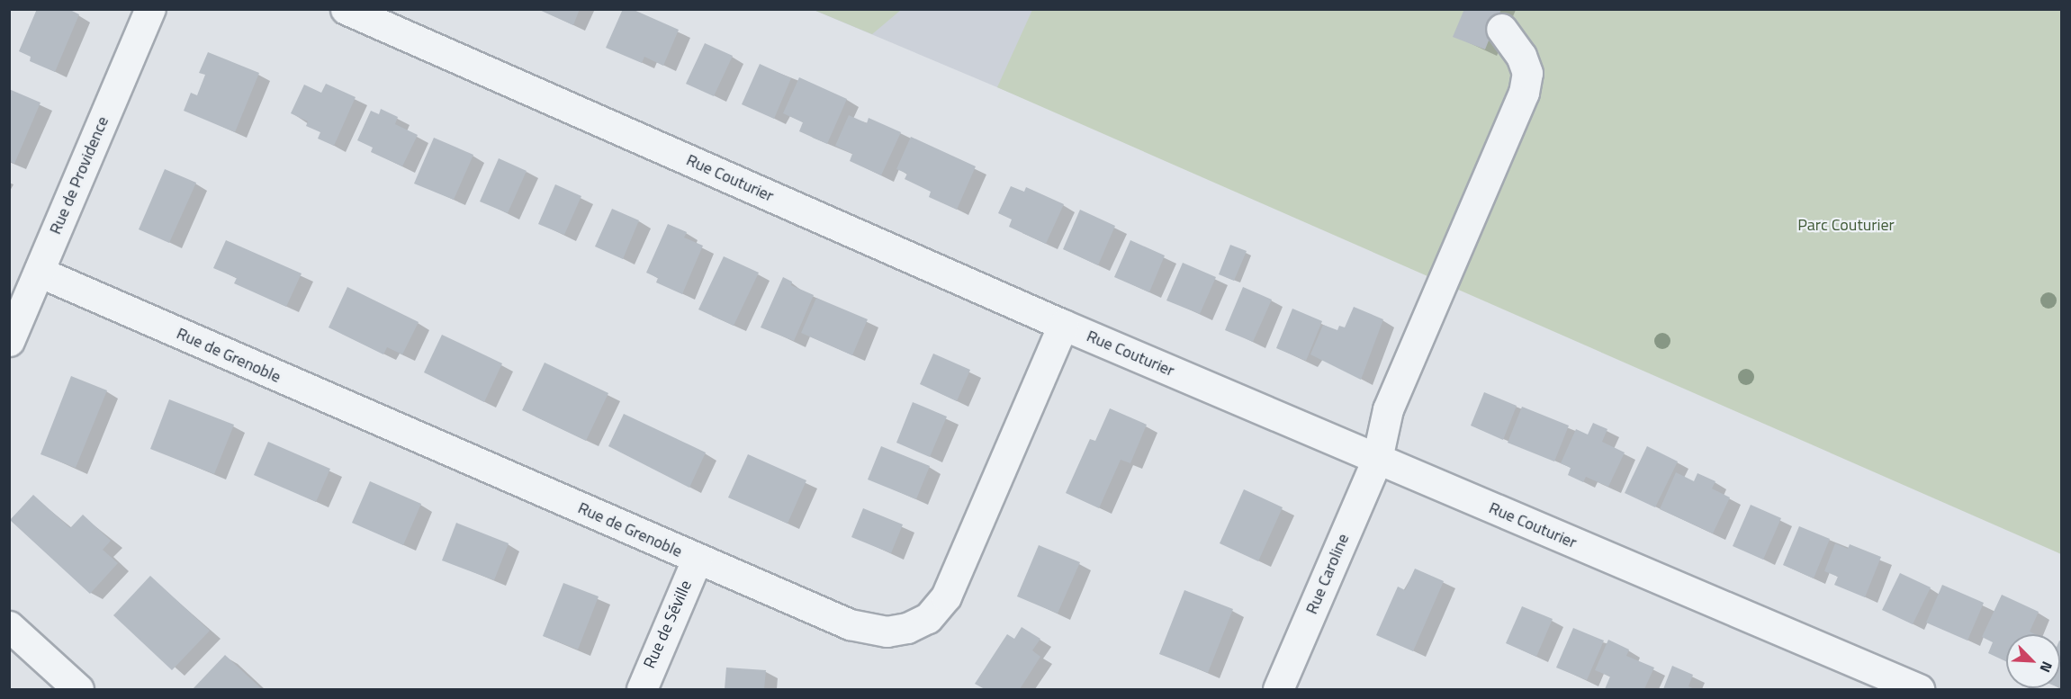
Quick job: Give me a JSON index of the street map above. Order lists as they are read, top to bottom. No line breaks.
{"streets":{"street":["Rue de Providence","Rue Couturier","Rue de Grenoble","Rue Caroline","Rue de Séville"]},"crossings":[["Rue de Providence","Rue de Grenoble"],["Rue Couturier","Rue de Grenoble"],["Rue Couturier","Rue Caroline"],["Rue de Grenoble","Rue de Séville"]],"parks":["Parc Couturier"],"north":"bottom right"}
